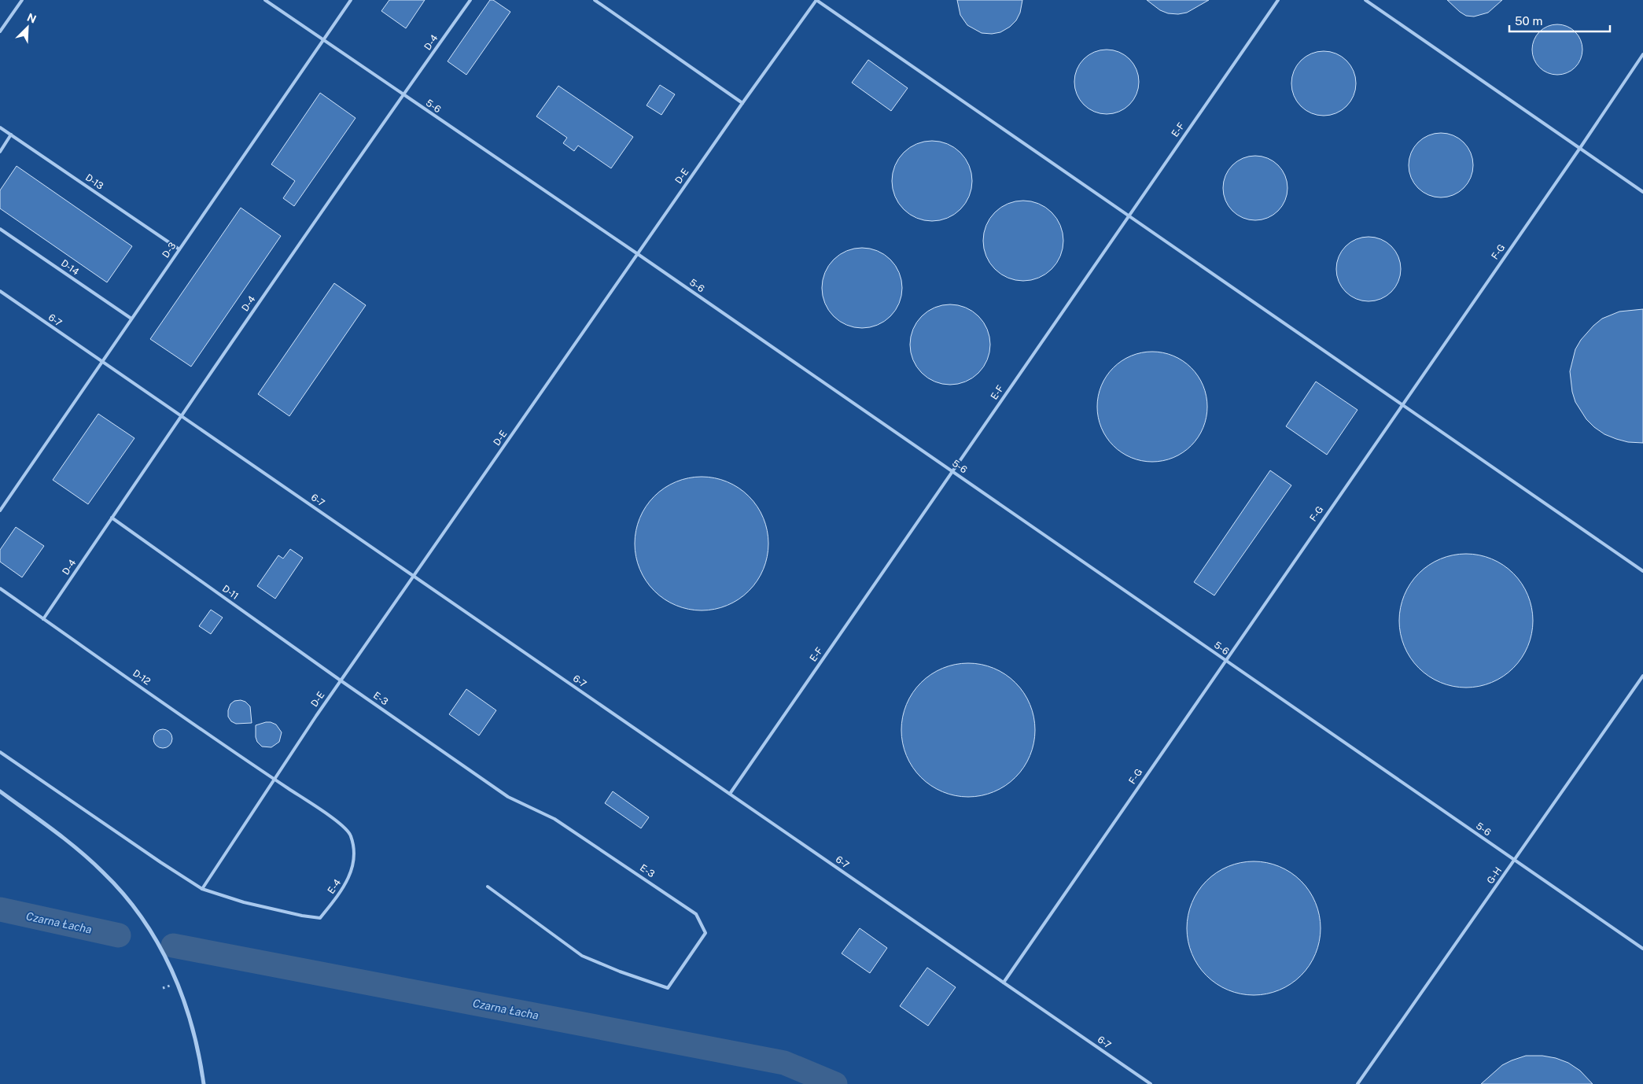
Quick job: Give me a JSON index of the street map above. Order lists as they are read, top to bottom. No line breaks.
{"streets":{"lane":["D-4","5-6","E-F","D-E","D-13","D-3","F-G","D-14","6-7","D-11","D-12","E-3","G-H","E-4"]},"crossings":[["D-4","5-6"],["D-4","6-7"],["D-4","D-11"],["D-4","D-12"],["5-6","E-F"],["5-6","D-E"],["5-6","D-3"],["5-6","F-G"],["5-6","G-H"],["E-F","6-7"],["D-E","6-7"],["D-E","D-11"],["D-E","D-12"],["D-E","E-3"],["D-E","E-4"],["D-13","D-3"],["D-3","D-14"],["D-3","6-7"],["F-G","6-7"],["D-11","E-3"],["D-12","E-4"]],"water":["Czarna Łacha"],"scale_bar":"50 m","north":"top right"}
